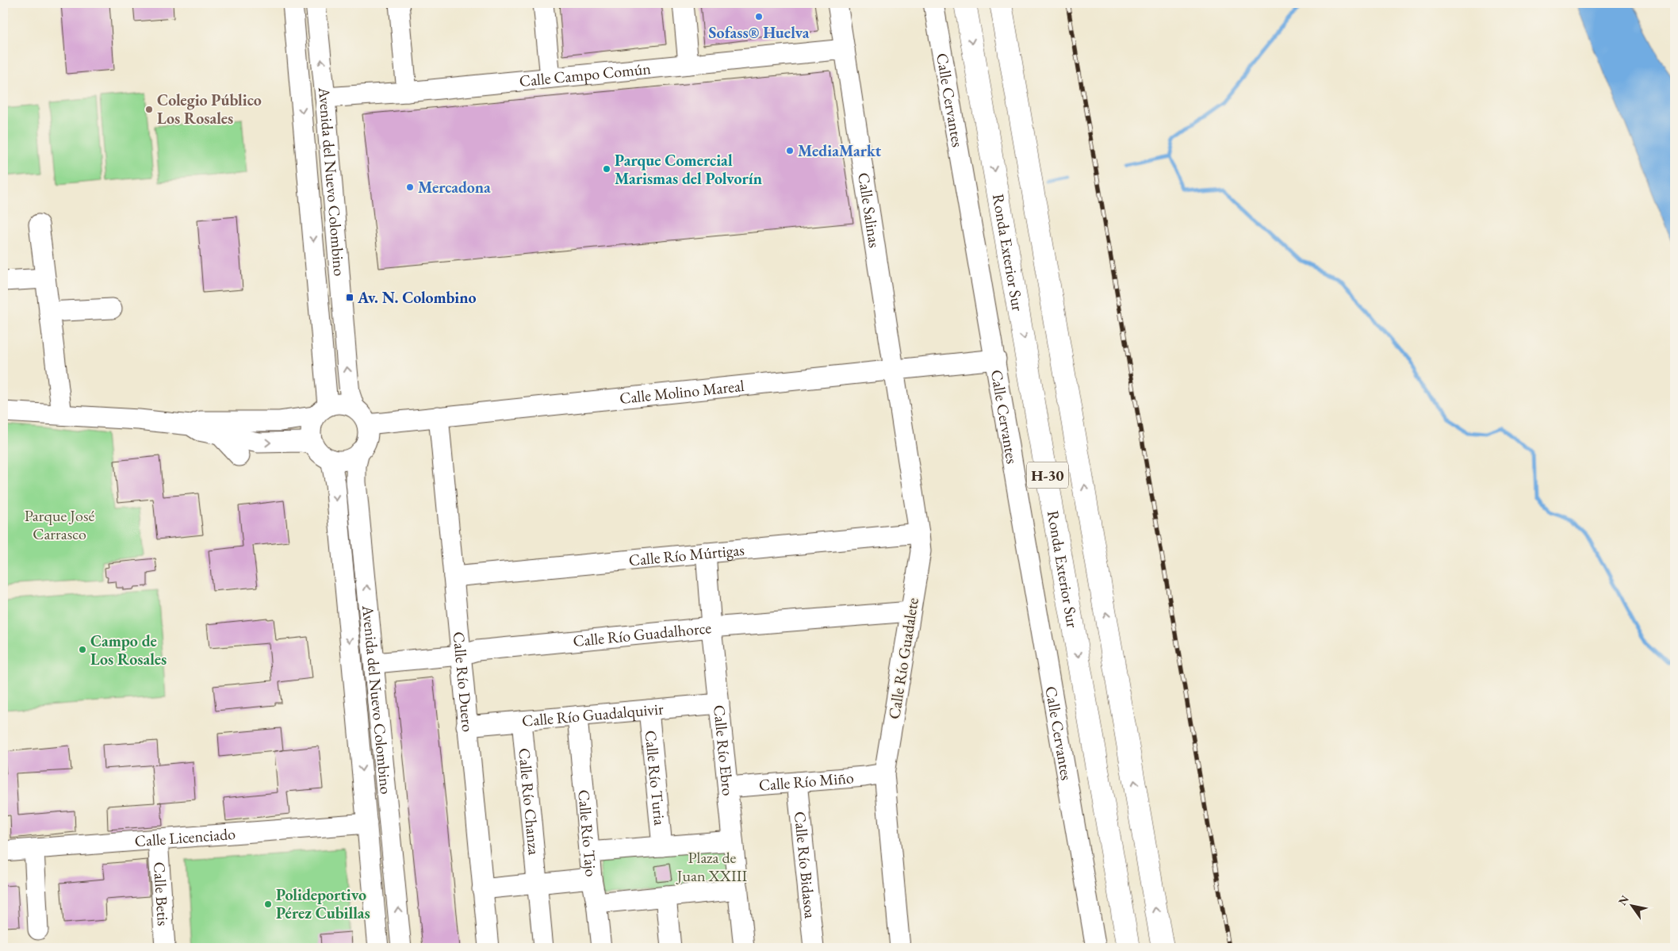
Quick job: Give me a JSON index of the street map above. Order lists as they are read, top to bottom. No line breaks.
{"streets":{"highway":["Ronda Exterior Sur","H-30"],"street":["Calle Campo Común","Calle Cervantes","Avenida del Nuevo Colombino","Calle Salinas","Calle Molino Mareal","Calle Río Múrtigas","Calle Río Guadalhorce","Calle Río Guadalete","Calle Río Duero","Calle Río Guadalquivir","Calle Río Ebro","Calle Río Turia","Calle Río Miño","Calle Río Chanza","Calle Río Tajo","Calle Licenciado","Calle Río Bidasoa","Calle Betis"]},"crossings":[["Calle Campo Común","Avenida del Nuevo Colombino"],["Calle Campo Común","Calle Salinas"],["Calle Cervantes","Calle Molino Mareal"],["Avenida del Nuevo Colombino","Calle Molino Mareal"],["Avenida del Nuevo Colombino","Calle Río Guadalhorce"],["Avenida del Nuevo Colombino","Calle Licenciado"],["Calle Salinas","Calle Molino Mareal"],["Calle Salinas","Calle Río Guadalete"],["Calle Molino Mareal","Calle Río Guadalete"],["Calle Molino Mareal","Calle Río Duero"],["Calle Río Múrtigas","Calle Río Guadalete"],["Calle Río Múrtigas","Calle Río Duero"],["Calle Río Múrtigas","Calle Río Ebro"],["Calle Río Guadalhorce","Calle Río Guadalete"],["Calle Río Guadalhorce","Calle Río Duero"],["Calle Río Guadalhorce","Calle Río Ebro"],["Calle Río Guadalete","Calle Río Miño"],["Calle Río Duero","Calle Río Guadalquivir"],["Calle Río Guadalquivir","Calle Río Ebro"],["Calle Río Guadalquivir","Calle Río Turia"],["Calle Río Guadalquivir","Calle Río Chanza"],["Calle Río Guadalquivir","Calle Río Tajo"],["Calle Río Ebro","Calle Río Miño"],["Calle Río Miño","Calle Río Bidasoa"],["Calle Licenciado","Calle Betis"]],"parks":["Parque José Carrasco","Plaza de Juan XXIII"],"places":{"other":["Sofass® Huelva","Colegio Público Los Rosales","MediaMarkt","Parque Comercial Marismas del Polvorín","Mercadona","Campo de Los Rosales","Polideportivo Pérez Cubillas"],"transit":["Av. N. Colombino"]},"north":"top left"}
